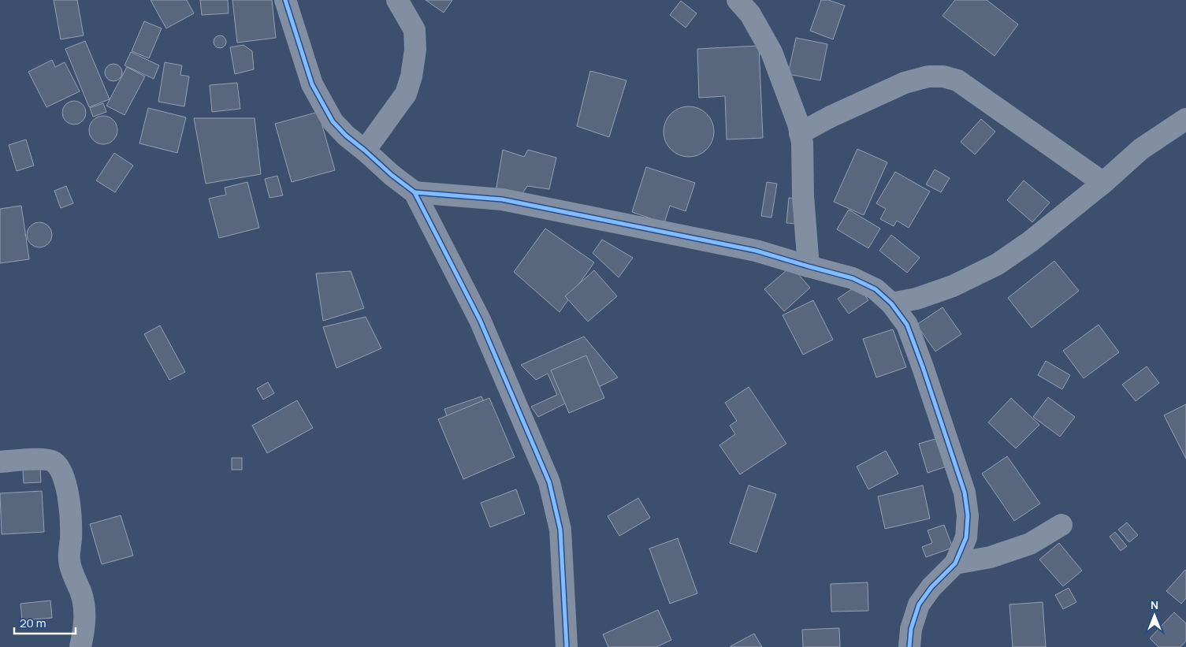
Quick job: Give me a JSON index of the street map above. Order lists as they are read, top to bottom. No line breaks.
{"scale_bar":"20 m","north":"top"}
